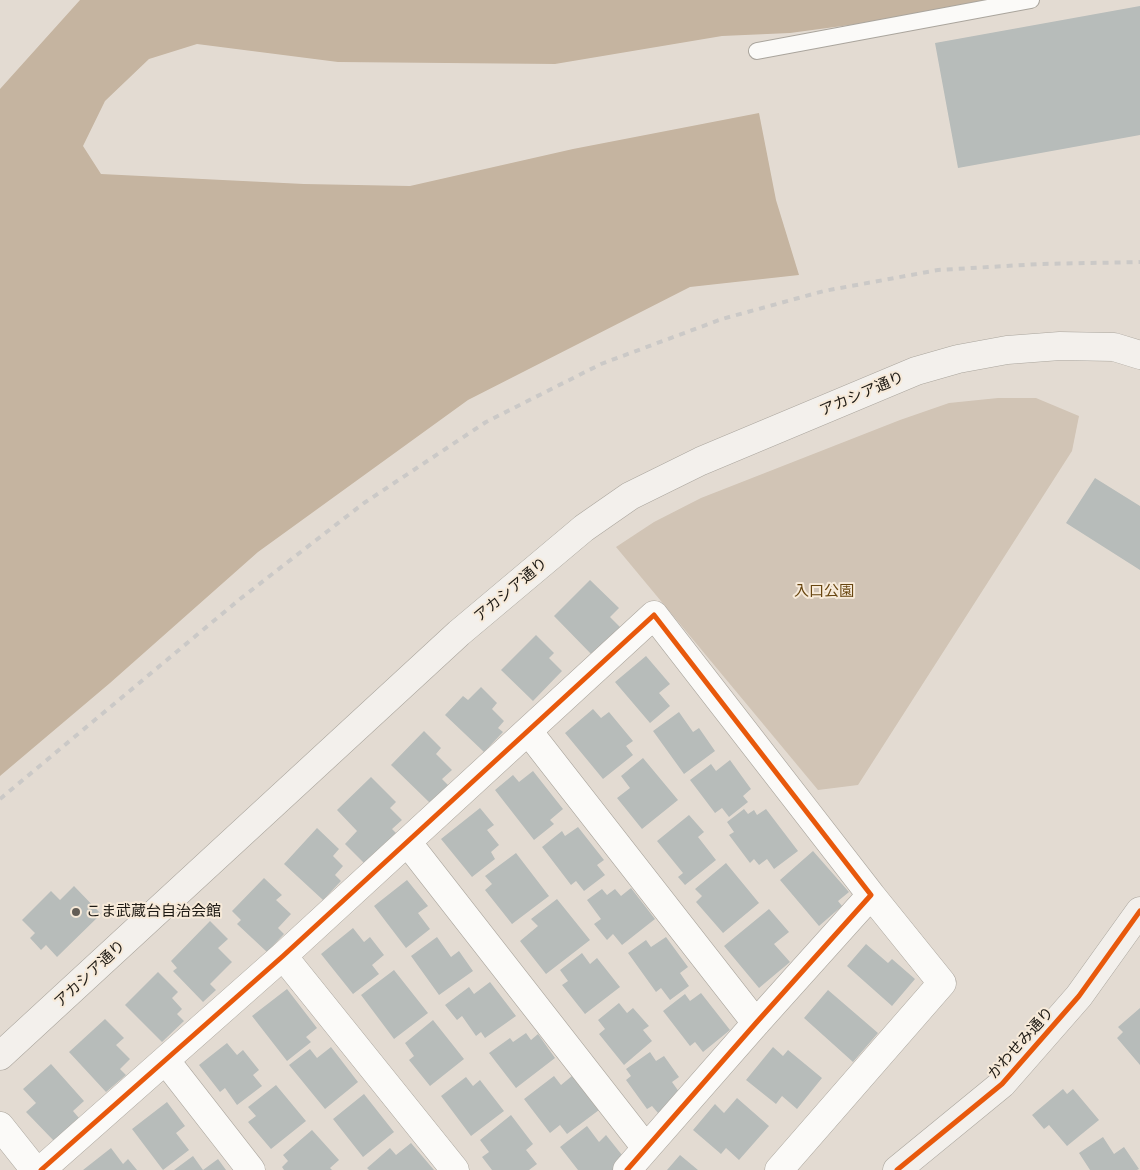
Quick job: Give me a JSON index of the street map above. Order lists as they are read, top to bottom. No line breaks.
{"streets":{"street":["アカシア通り","かわせみ通り"]},"parks":["入口公園"],"places":["こま武蔵台自治会館"]}
